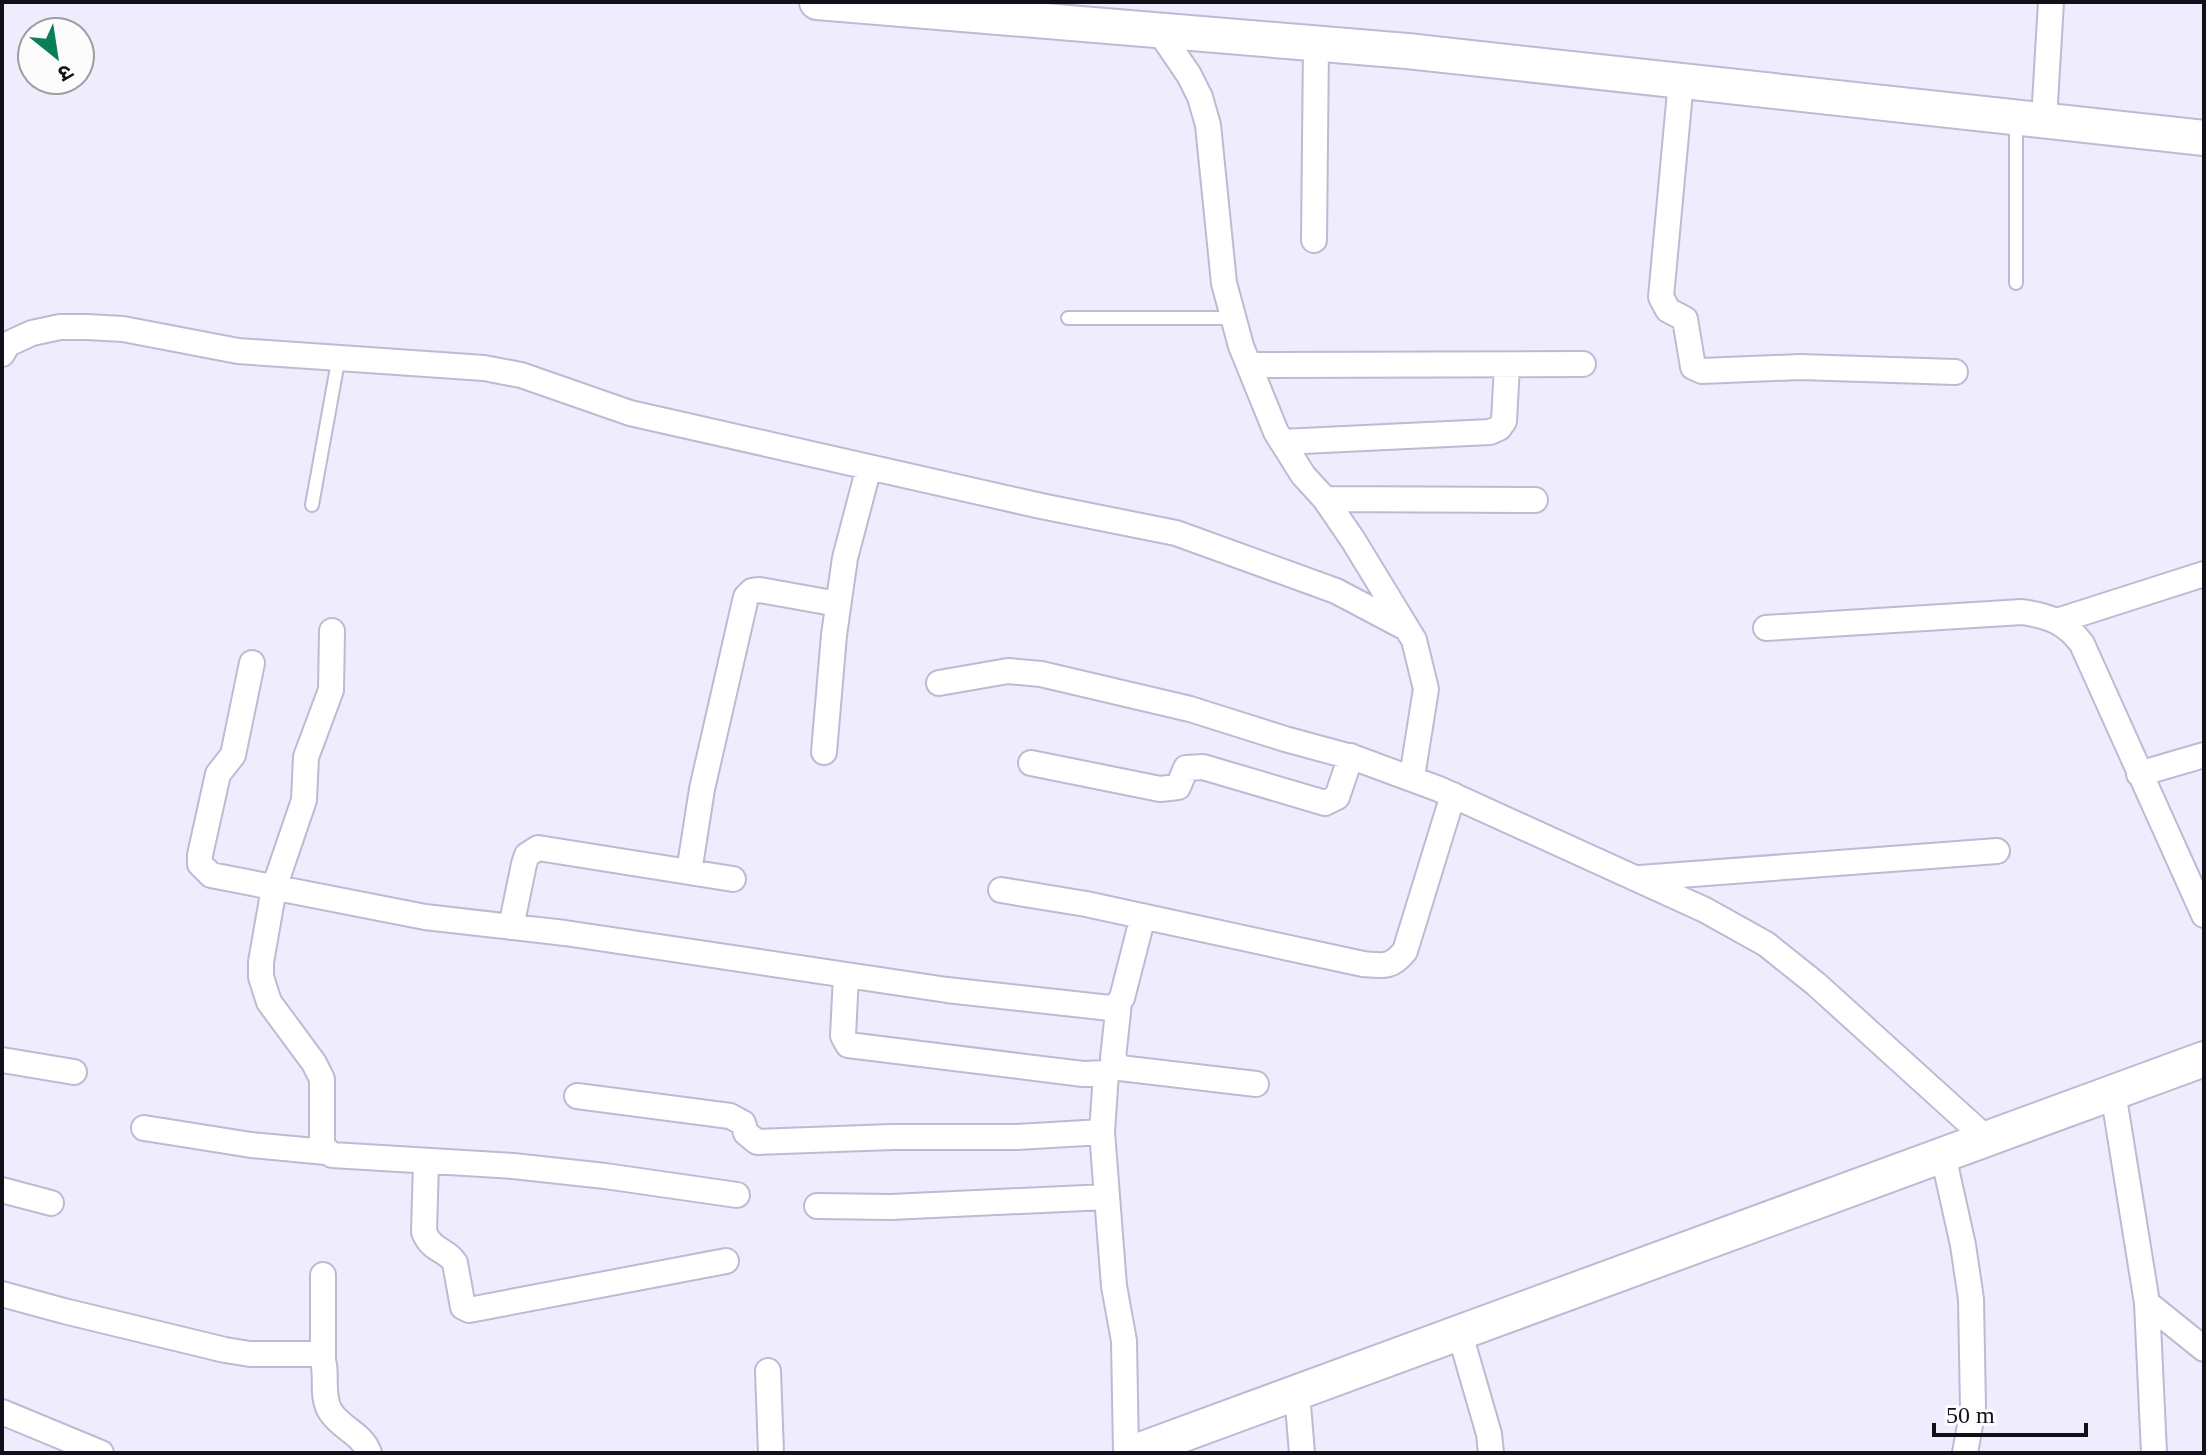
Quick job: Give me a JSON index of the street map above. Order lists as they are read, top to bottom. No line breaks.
{"scale_bar":"50 m","north":"bottom right"}
